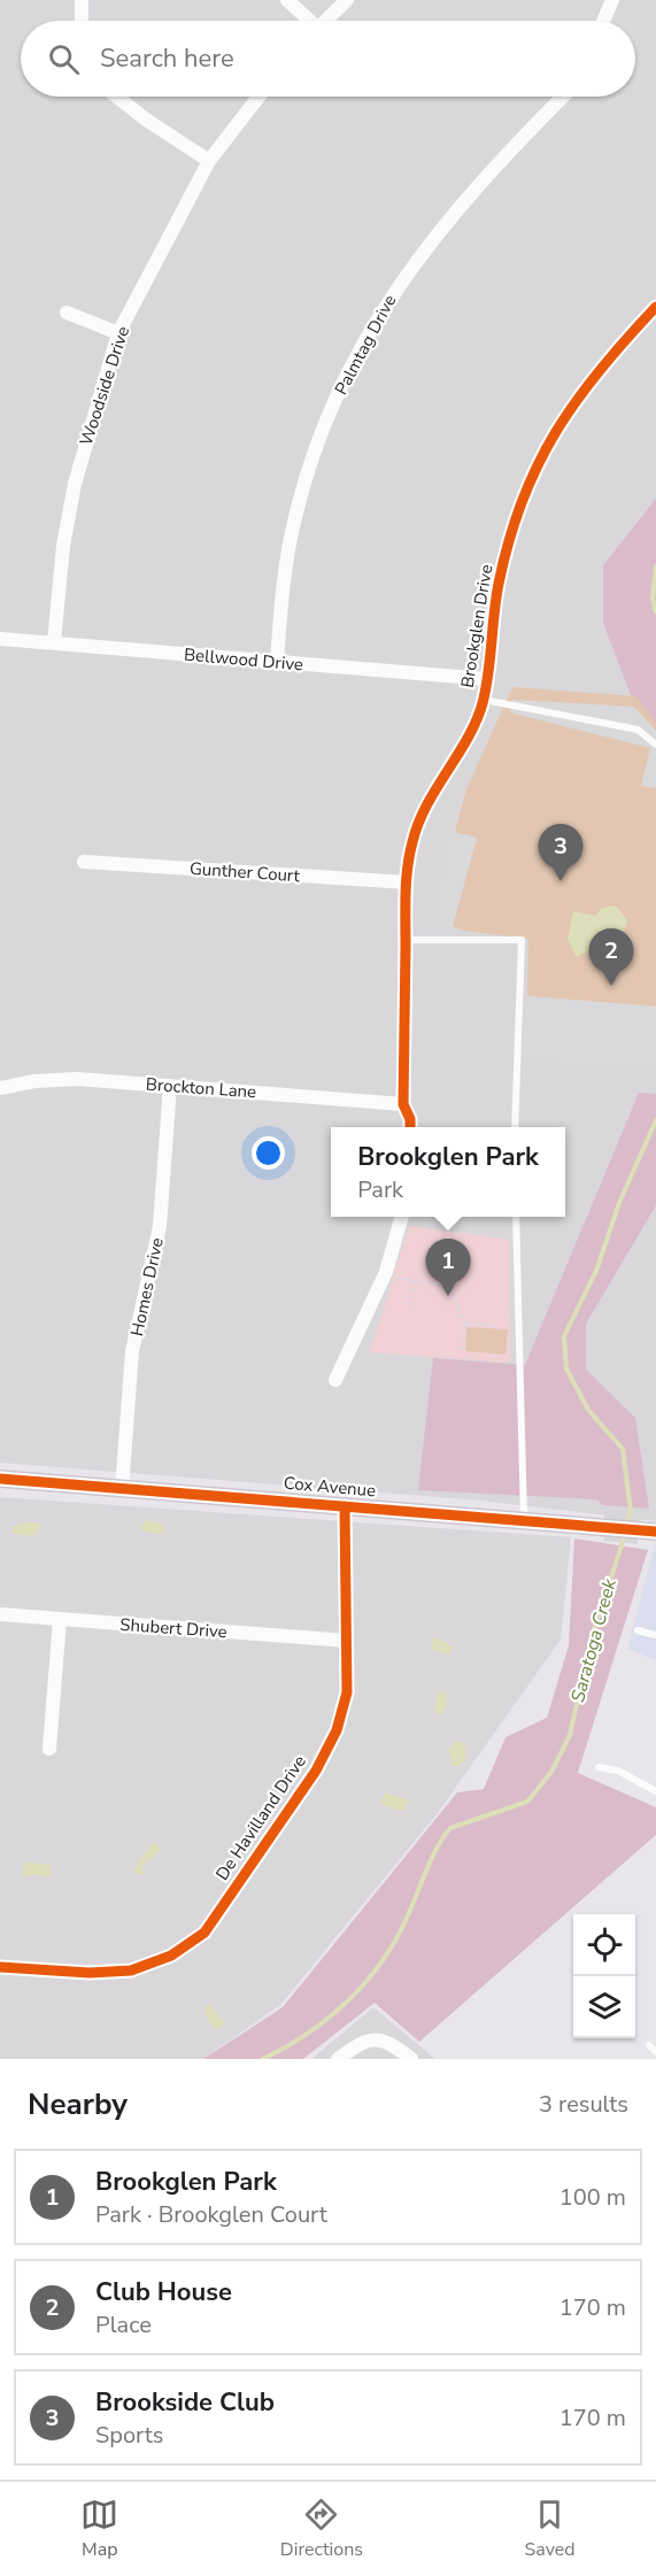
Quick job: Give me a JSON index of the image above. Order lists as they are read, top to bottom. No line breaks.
{"streets":{"main road":["Cox Avenue"],"street":["Palmtag Drive","Woodside Drive","Brookglen Drive","Bellwood Drive","Gunther Court","Brockton Lane","Homes Drive","Shubert Drive","De Havilland Drive"]},"crossings":[["Palmtag Drive","Bellwood Drive"],["Woodside Drive","Bellwood Drive"],["Brookglen Drive","Bellwood Drive"],["Brookglen Drive","Gunther Court"],["Brookglen Drive","Brockton Lane"],["Brockton Lane","Homes Drive"],["Homes Drive","Cox Avenue"],["Cox Avenue","De Havilland Drive"],["Shubert Drive","De Havilland Drive"]],"water":["Saratoga Creek"],"page":{"search":"Search here","pins":["3","2","1"],"popup":["Brookglen Park","Park"],"heading":["Nearby","3 results"],"list":[{"mark":"1","name":"Brookglen Park","note":"Park · Brookglen Court","value":"100 m"},{"mark":"2","name":"Club House","note":"Place","value":"170 m"},{"mark":"3","name":"Brookside Club","note":"Sports","value":"170 m"}],"nav":["Map","Directions","Saved"]}}
